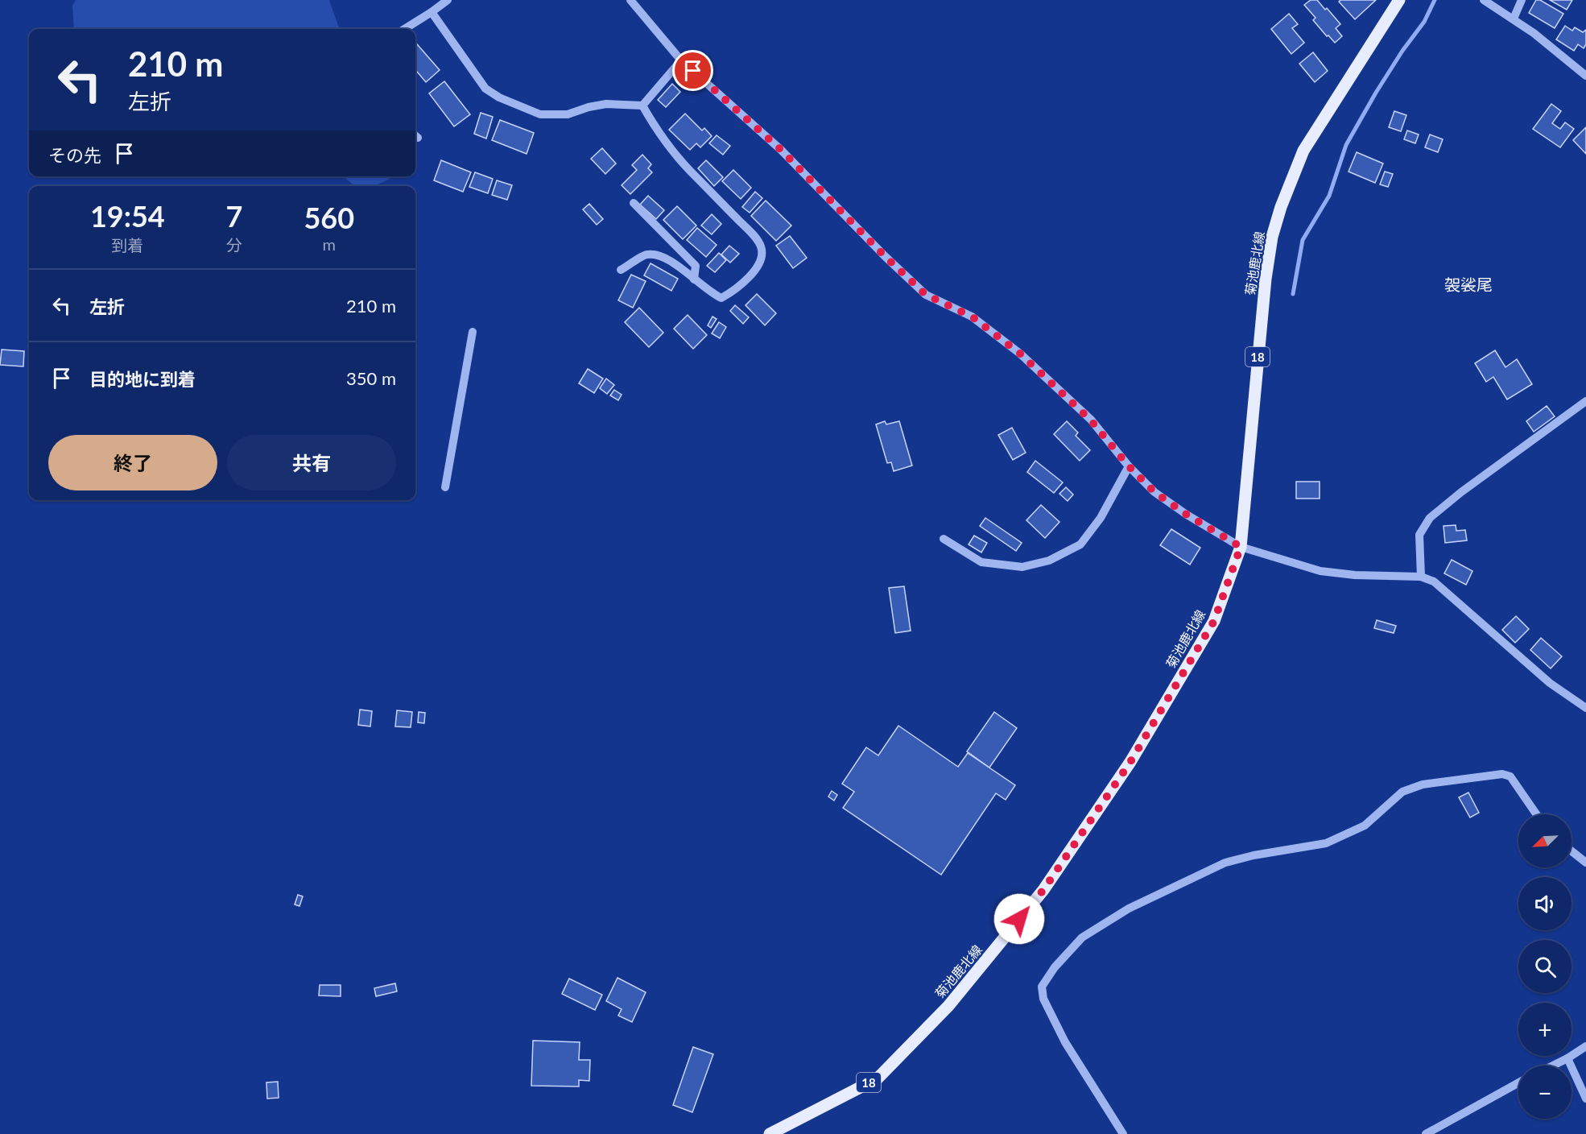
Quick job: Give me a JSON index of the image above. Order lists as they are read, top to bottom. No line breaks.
{"streets":{"main road":["菊池鹿北線","18"]},"districts":["袈裟尾"],"north":"bottom left","page":{"turn":["210 m","左折"],"then":"その先","eta":["19:54","到着","7","分","560","m"],"list":[{"name":"左折","value":"210 m"},{"name":"目的地に到着","value":"350 m"}],"buttons":["終了","共有"],"map_buttons":["+","−"]}}
